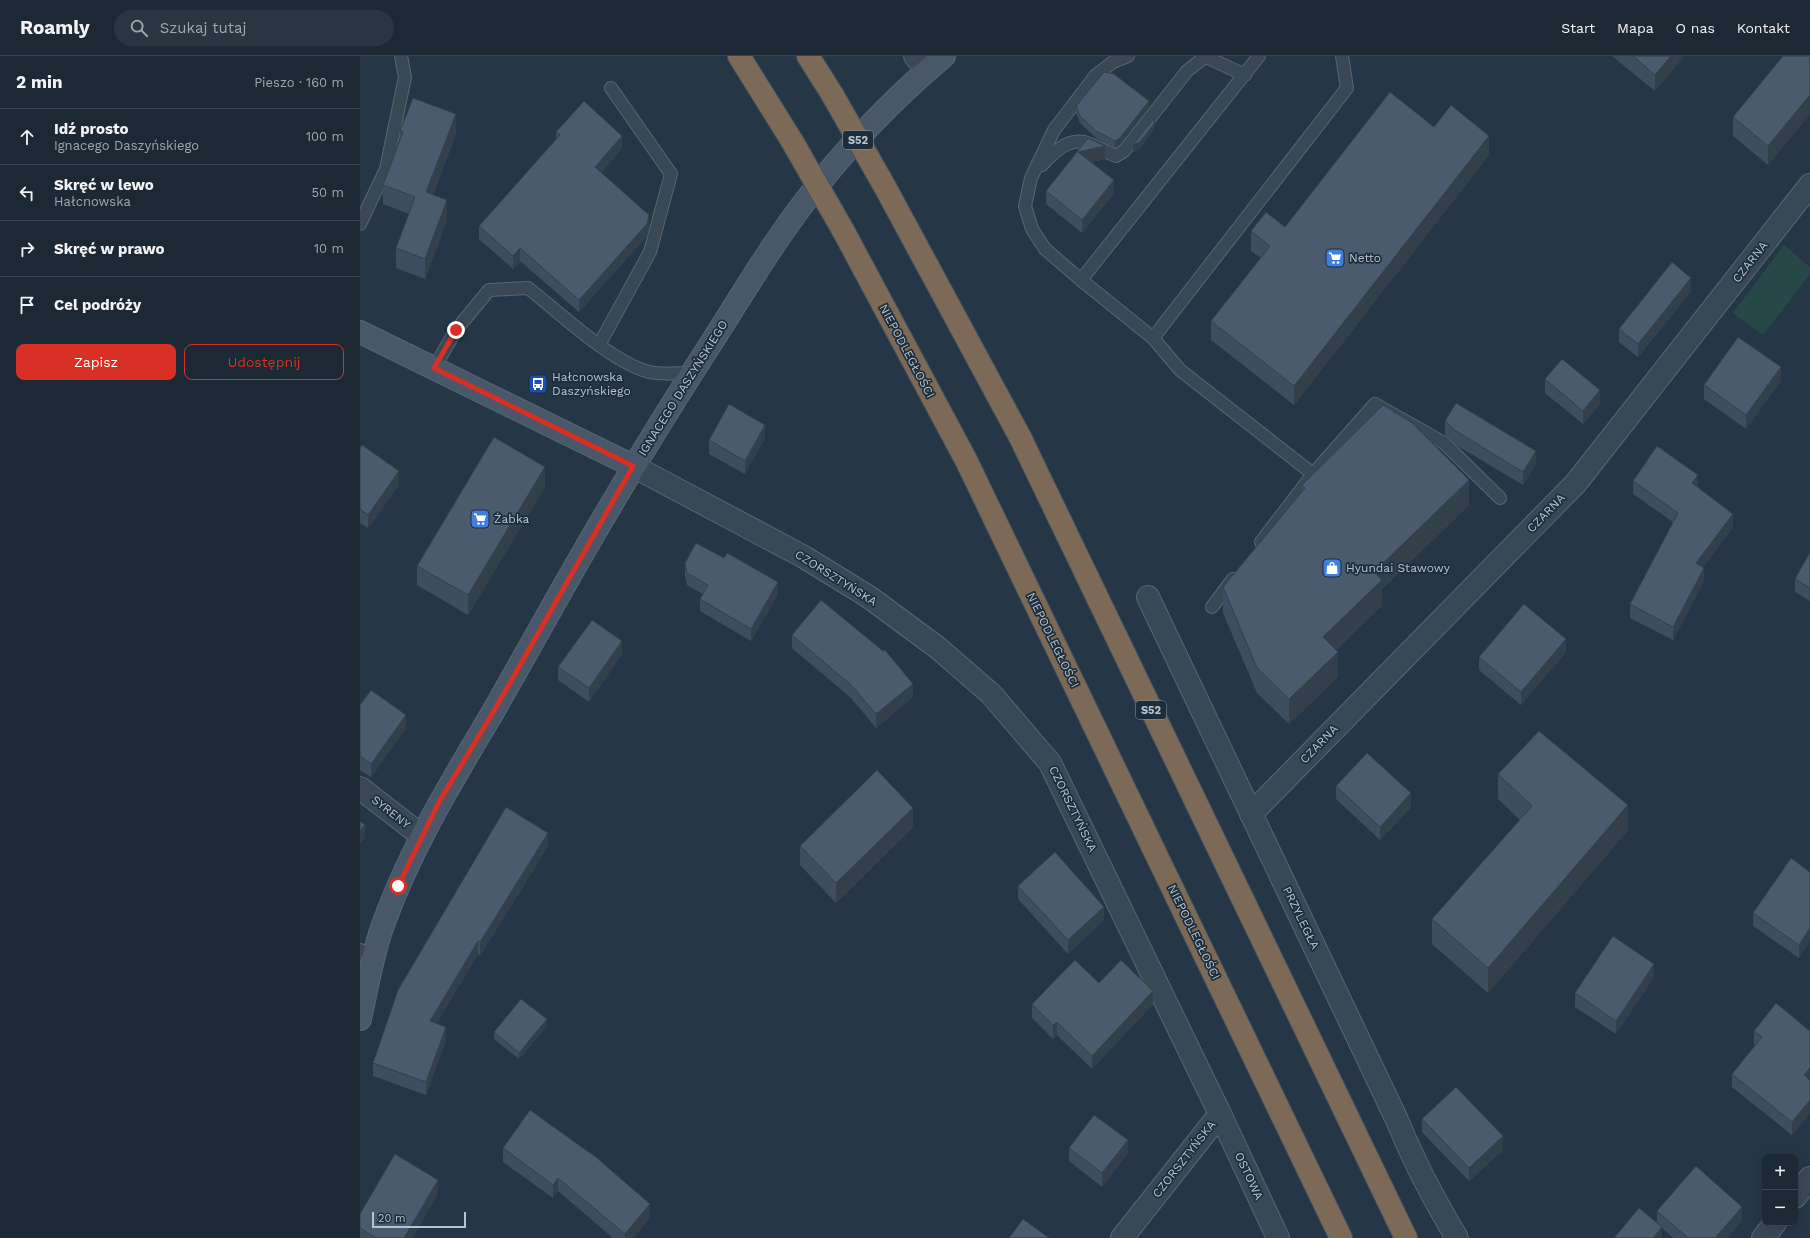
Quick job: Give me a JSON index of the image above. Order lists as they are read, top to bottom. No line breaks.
{"streets":{"highway":["S52","NIEPODLEGŁOŚCI"],"street":["CZARNA","IGNACEGO DASZYŃSKIEGO","CZORSZTYŃSKA","SYRENY","PRZYLEGŁA","OSTOWA"]},"crossings":[["CZARNA","PRZYLEGŁA"],["IGNACEGO DASZYŃSKIEGO","CZORSZTYŃSKA"],["IGNACEGO DASZYŃSKIEGO","SYRENY"],["CZORSZTYŃSKA","OSTOWA"]],"places":{"supermarket":["Netto","Żabka"],"bus stop":["Hałcnowska Daszyńskiego"],"shop":["Hyundai Stawowy"]},"scale_bar":"20 m","page":{"header":"Roamly","search":"Szukaj tutaj","nav":["Start","Mapa","O nas","Kontakt"],"heading":["2 min","Pieszo · 160 m"],"list":[["Idź prosto","Ignacego Daszyńskiego","100 m"],["Skręć w lewo","Hałcnowska","50 m"],["Skręć w prawo","10 m"],"Cel podróży"],"buttons":["Zapisz","Udostępnij"],"map_buttons":["+","−"],"scale":"20 m"}}
